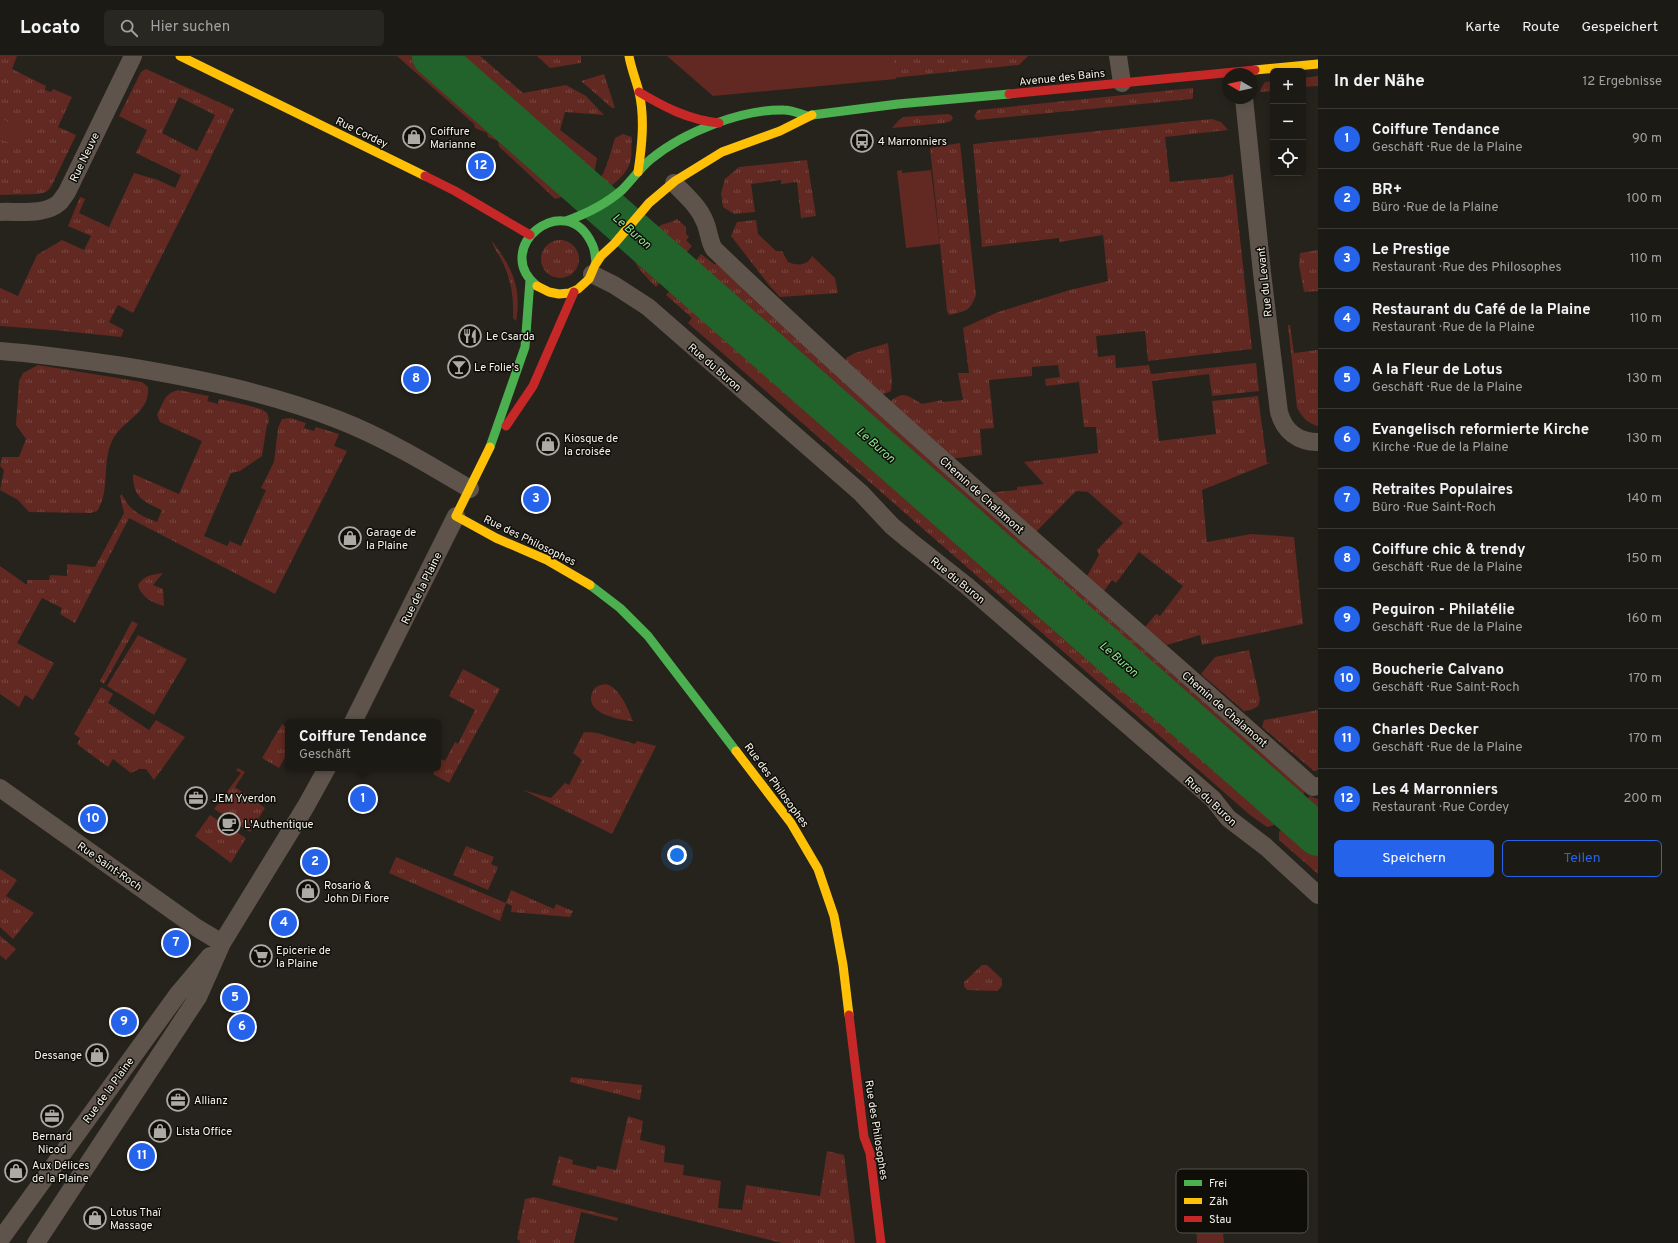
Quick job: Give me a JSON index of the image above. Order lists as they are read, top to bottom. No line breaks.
{"streets":{"main road":["Avenue des Bains","Rue Cordey","Rue des Philosophes","Rue de la Plaine"],"street":["Rue Neuve","Rue du Levant","Rue du Buron","Chemin de Chalamont","Rue Saint-Roch"]},"crossings":[["Avenue des Bains","Rue Cordey"],["Avenue des Bains","Rue du Buron"],["Avenue des Bains","Chemin de Chalamont"],["Avenue des Bains","Rue de la Plaine"],["Rue Cordey","Rue du Buron"],["Rue Cordey","Rue de la Plaine"],["Rue du Buron","Rue de la Plaine"],["Rue des Philosophes","Rue de la Plaine"],["Rue de la Plaine","Rue Saint-Roch"]],"water":["Le Buron"],"places":{"shop":["Coiffure Marianne","Kiosque de la croisée","Garage de la Plaine","Rosario & John Di Fiore","Dessange","Lista Office","Aux Délices de la Plaine","Lotus Thaï Massage"],"bus stop":["4 Marronniers"],"restaurant":["Le Csarda"],"bar":["Le Folie's"],"office":["JEM Yverdon","Allianz","Bernard Nicod"],"cafe":["L'Authentique"],"supermarket":["Epicerie de la Plaine"]},"legend":["Frei","Zäh","Stau"],"north":"left","page":{"header":"Locato","search":"Hier suchen","nav":["Karte","Route","Gespeichert"],"heading":["In der Nähe","12 Ergebnisse"],"map_buttons":["+","−"],"list":[{"mark":"1","name":"Coiffure Tendance","note":"Geschäft · Rue de la Plaine","value":"90 m"},{"mark":"2","name":"BR+","note":"Büro · Rue de la Plaine","value":"100 m"},{"mark":"3","name":"Le Prestige","note":"Restaurant · Rue des Philosophes","value":"110 m"},{"mark":"4","name":"Restaurant du Café de la Plaine","note":"Restaurant · Rue de la Plaine","value":"110 m"},{"mark":"5","name":"A la Fleur de Lotus","note":"Geschäft · Rue de la Plaine","value":"130 m"},{"mark":"6","name":"Evangelisch reformierte Kirche","note":"Kirche · Rue de la Plaine","value":"130 m"},{"mark":"7","name":"Retraites Populaires","note":"Büro · Rue Saint-Roch","value":"140 m"},{"mark":"8","name":"Coiffure chic & trendy","note":"Geschäft · Rue de la Plaine","value":"150 m"},{"mark":"9","name":"Peguiron - Philatélie","note":"Geschäft · Rue de la Plaine","value":"160 m"},{"mark":"10","name":"Boucherie Calvano","note":"Geschäft · Rue Saint-Roch","value":"170 m"},{"mark":"11","name":"Charles Decker","note":"Geschäft · Rue de la Plaine","value":"170 m"},{"mark":"12","name":"Les 4 Marronniers","note":"Restaurant · Rue Cordey","value":"200 m"}],"pins":["12","8","3","1","10","2","4","7","5","9","6","11"],"popup":["Coiffure Tendance","Geschäft"],"buttons":["Speichern","Teilen"]}}
